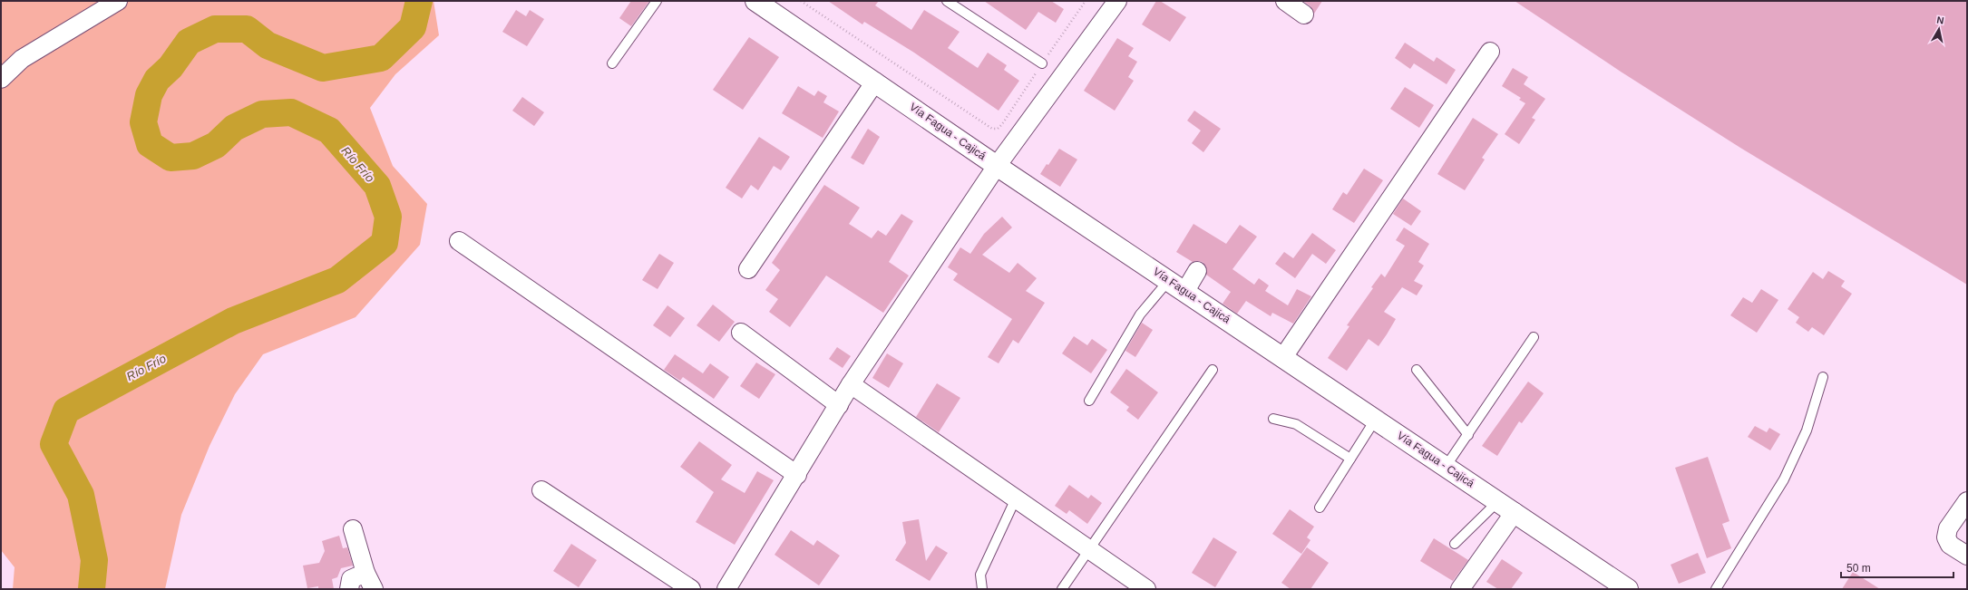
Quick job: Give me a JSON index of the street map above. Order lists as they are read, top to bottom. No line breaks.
{"streets":{"street":["Vía Fagua - Cajicá"]},"water":["Río Frío"],"scale_bar":"50 m","north":"top"}
